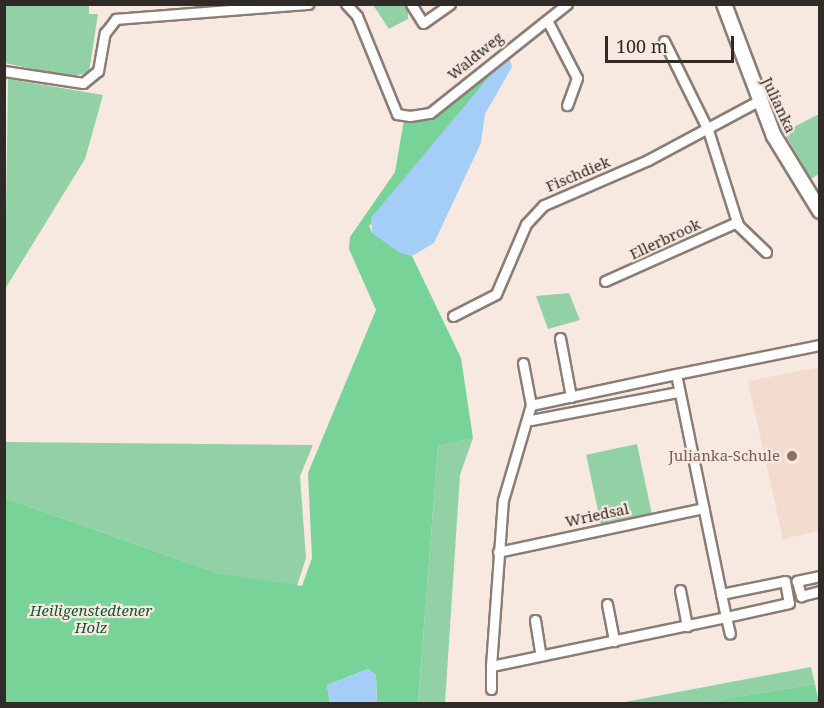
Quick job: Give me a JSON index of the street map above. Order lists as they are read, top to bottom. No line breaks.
{"streets":{"street":["Waldweg","Julianka","Fischdiek","Ellerbrook","Wriedsal"]},"crossings":[["Julianka","Fischdiek"]],"parks":["Heiligenstedtener Holz"],"places":["Julianka-Schule"],"scale_bar":"100 m"}
